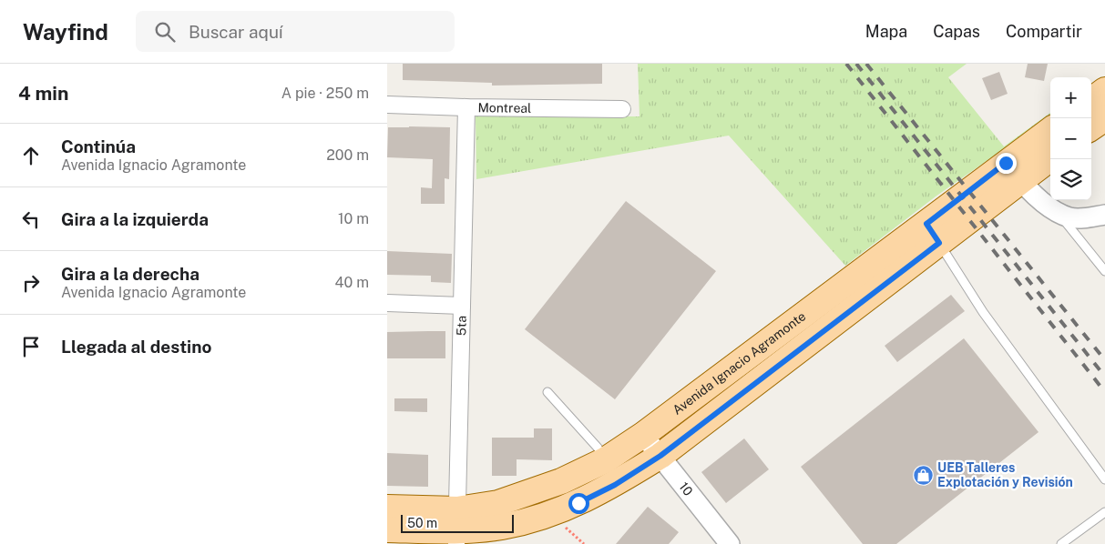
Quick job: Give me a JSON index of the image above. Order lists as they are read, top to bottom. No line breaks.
{"streets":{"main road":["Avenida Ignacio Agramonte"],"street":["Montreal","5ta","10"]},"crossings":[["Montreal","5ta"],["5ta","Avenida Ignacio Agramonte"],["Avenida Ignacio Agramonte","10"]],"places":{"shop":["UEB Talleres Explotación y Revisión"]},"scale_bar":"50 m","page":{"header":"Wayfind","search":"Buscar aquí","nav":["Mapa","Capas","Compartir"],"heading":["4 min","A pie · 250 m"],"map_buttons":["+","−"],"list":[["Continúa","Avenida Ignacio Agramonte","200 m"],["Gira a la izquierda","10 m"],["Gira a la derecha","Avenida Ignacio Agramonte","40 m"],"Llegada al destino"],"scale":"50 m"}}
